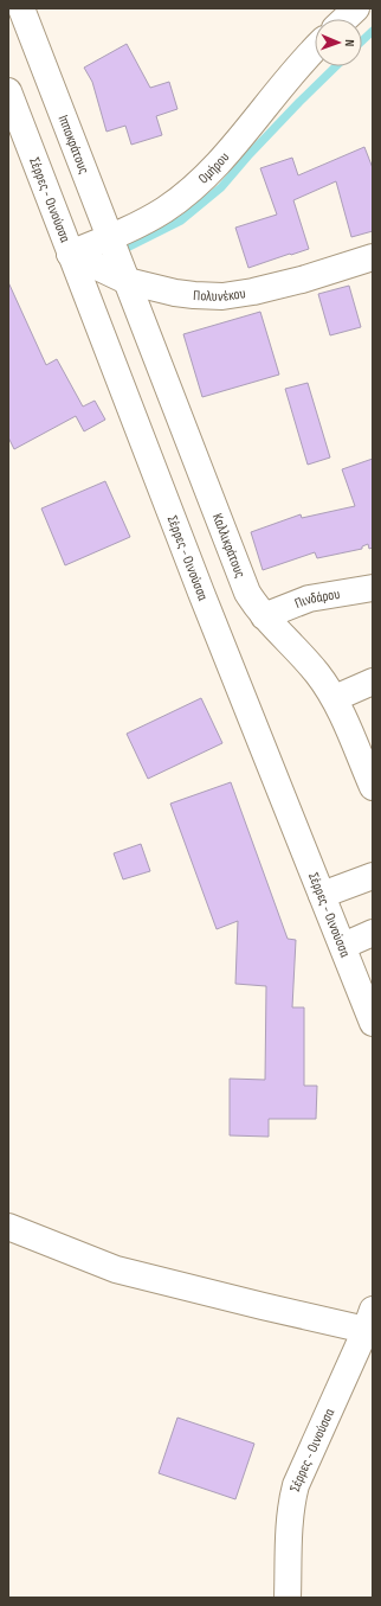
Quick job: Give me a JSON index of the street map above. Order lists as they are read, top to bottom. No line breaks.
{"streets":{"street":["Ιπποκράτους","Ομήρου","Σέρρες - Οινούσσα","Πολυνέκου","Καλλικράτους","Πινδάρου"]},"crossings":[["Ιπποκράτους","Ομήρου"],["Ιπποκράτους","Πολυνέκου"],["Ιπποκράτους","Καλλικράτους"],["Ομήρου","Σέρρες - Οινούσσα"],["Ομήρου","Πολυνέκου"],["Σέρρες - Οινούσσα","Πολυνέκου"],["Πολυνέκου","Καλλικράτους"],["Καλλικράτους","Πινδάρου"]],"north":"right"}
